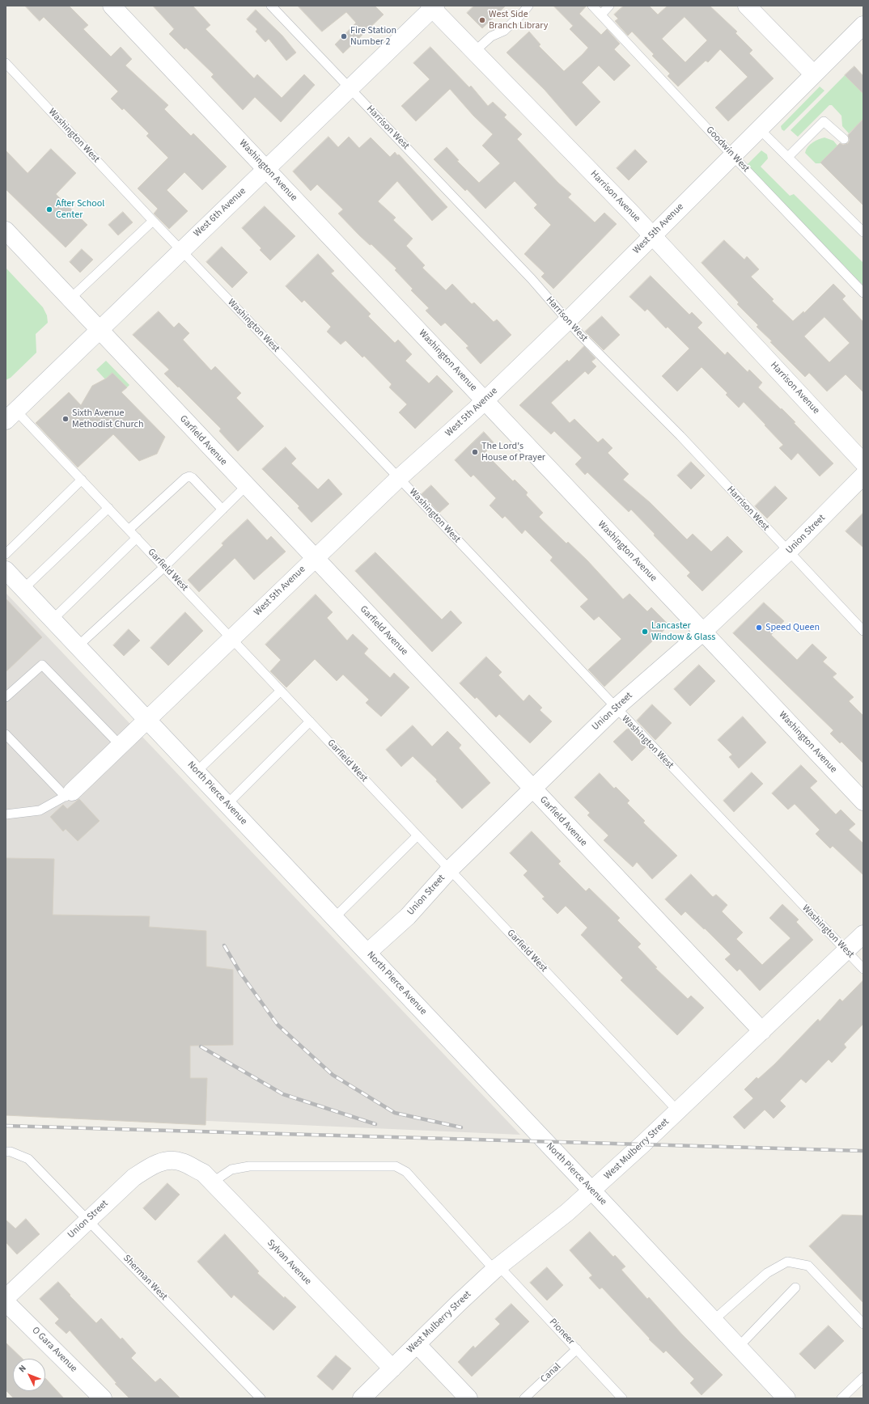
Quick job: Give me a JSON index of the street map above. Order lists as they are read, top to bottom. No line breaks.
{"streets":{"street":["Washington Avenue","Harrison Avenue","West 6th Avenue","West 5th Avenue","Garfield Avenue","Union Street","North Pierce Avenue","West Mulberry Street","Sylvan Avenue","O Gara Avenue"],"lane":["Harrison West","Washington West","Goodwin West","Garfield West","Sherman West","Pioneer","Canal"]},"crossings":[["Harrison West","West 6th Avenue"],["Harrison West","West 5th Avenue"],["Harrison West","Union Street"],["Washington West","West 6th Avenue"],["Washington West","West 5th Avenue"],["Washington West","Union Street"],["Washington West","West Mulberry Street"],["Goodwin West","West 5th Avenue"],["Washington Avenue","West 6th Avenue"],["Washington Avenue","West 5th Avenue"],["Washington Avenue","Union Street"],["Harrison Avenue","West 6th Avenue"],["Harrison Avenue","West 5th Avenue"],["West 6th Avenue","Garfield Avenue"],["West 6th Avenue","Garfield West"],["West 5th Avenue","Garfield Avenue"],["West 5th Avenue","Garfield West"],["West 5th Avenue","North Pierce Avenue"],["Garfield Avenue","Union Street"],["Garfield Avenue","West Mulberry Street"],["Union Street","Garfield West"],["Union Street","North Pierce Avenue"],["Union Street","Sylvan Avenue"],["Union Street","Sherman West"],["Garfield West","West Mulberry Street"],["North Pierce Avenue","West Mulberry Street"],["West Mulberry Street","Sylvan Avenue"],["West Mulberry Street","Pioneer"],["Sylvan Avenue","Pioneer"],["Pioneer","Canal"]],"places":["West Side Branch Library","Fire Station Number 2","After School Center","Sixth Avenue Methodist Church","The Lord's House of Prayer","Speed Queen","Lancaster Window & Glass"],"north":"top left"}
